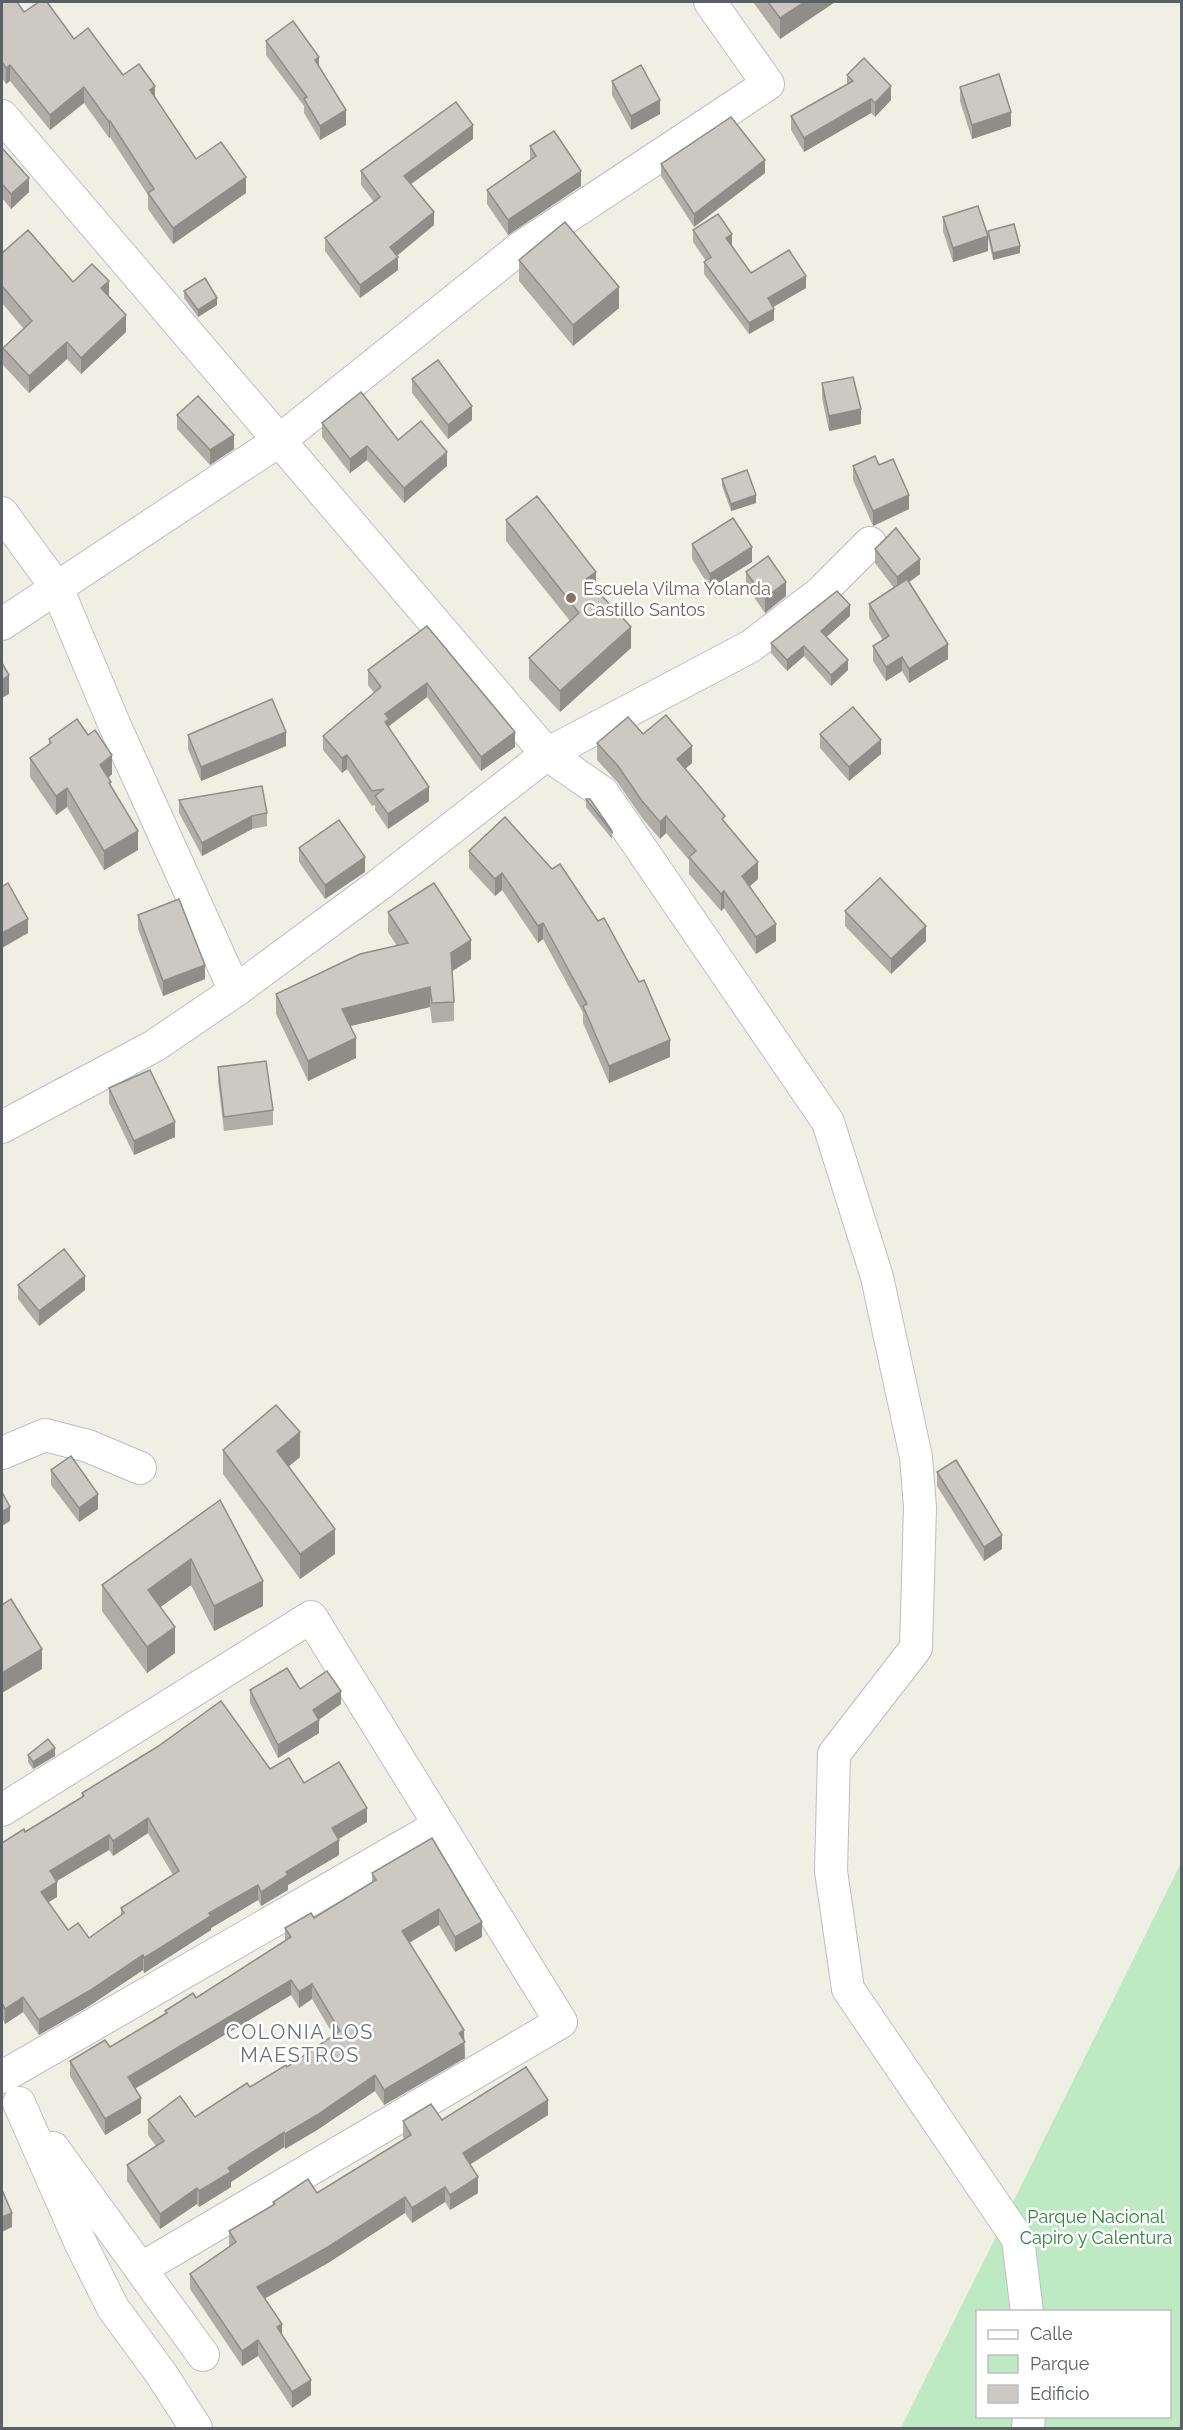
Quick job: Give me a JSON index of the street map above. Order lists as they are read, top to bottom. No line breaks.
{"districts":["COLONIA LOS MAESTROS"],"parks":["Parque Nacional Capiro y Calentura"],"places":["Escuela Vilma Yolanda Castillo Santos"],"legend":["Calle","Parque","Edificio"]}
